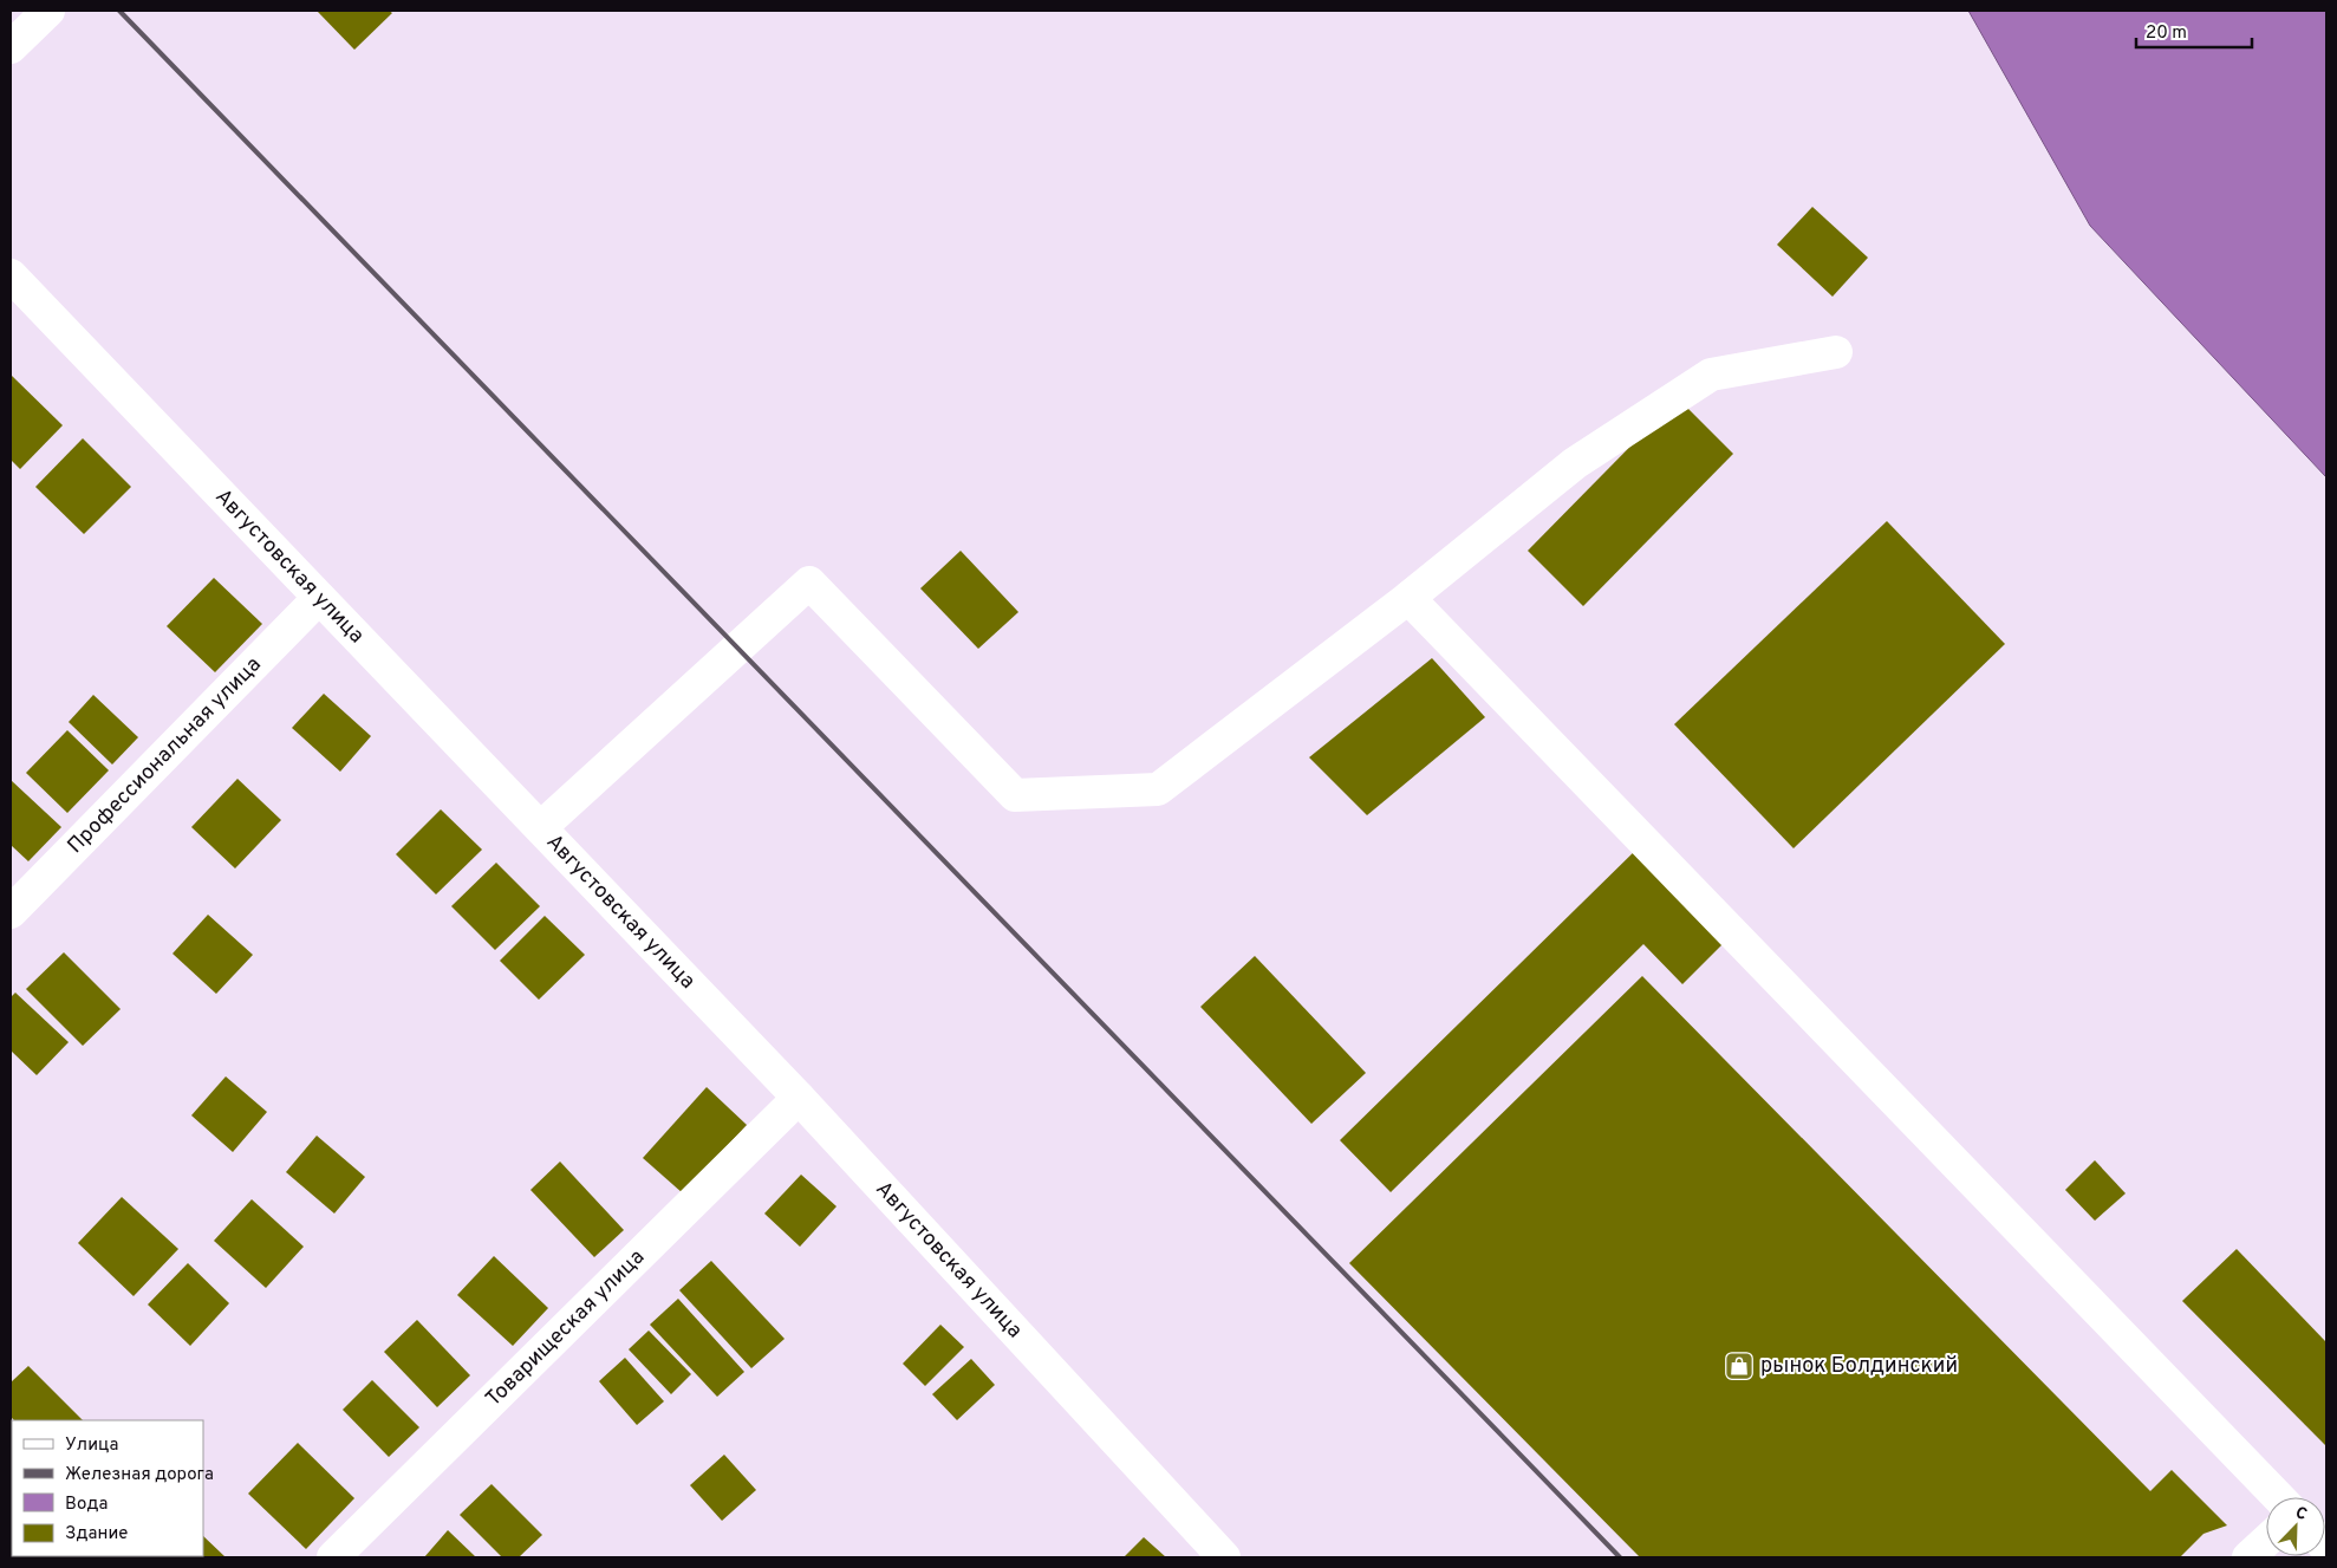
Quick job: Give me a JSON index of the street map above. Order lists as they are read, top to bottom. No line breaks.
{"streets":{"street":["Августовская улица","Профессиональная улица","Товарищеская улица"]},"crossings":[["Августовская улица","Профессиональная улица"],["Августовская улица","Товарищеская улица"]],"places":{"shop":["рынок Болдинский"]},"legend":["Улица","Железная дорога","Вода","Здание"],"scale_bar":"20 m","north":"top right"}
